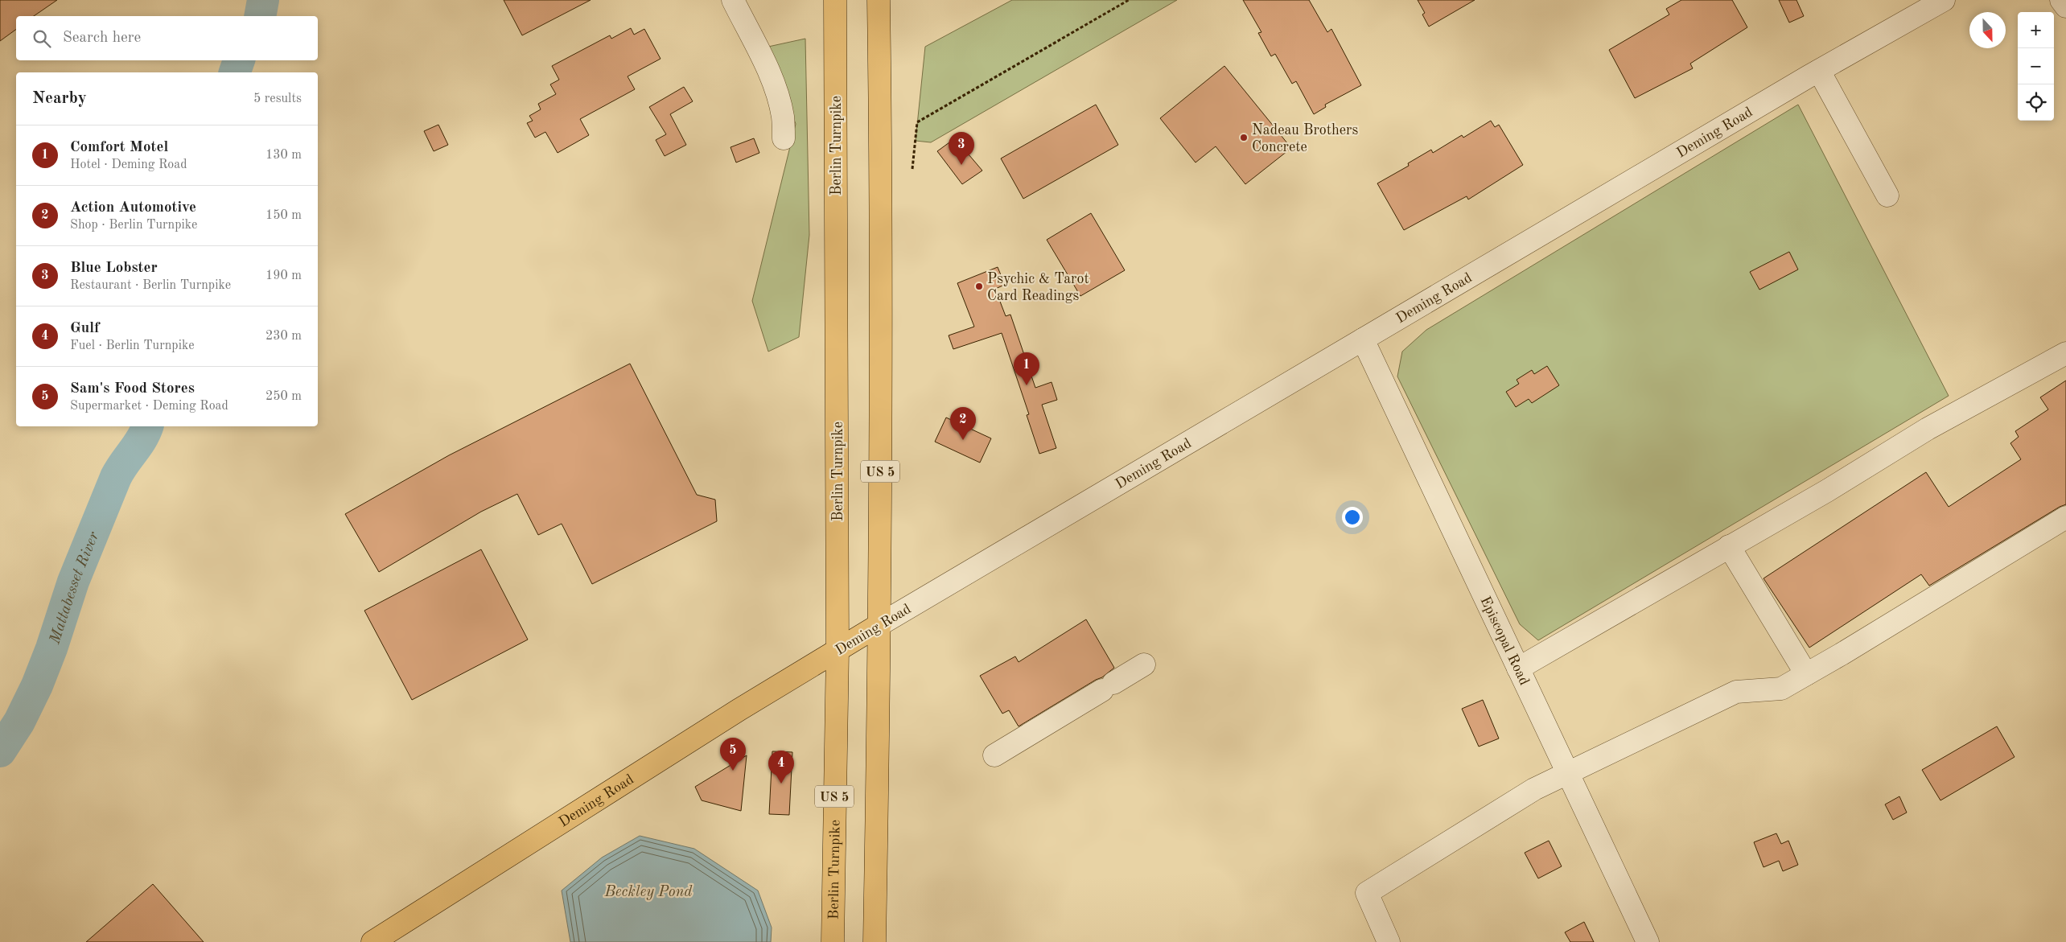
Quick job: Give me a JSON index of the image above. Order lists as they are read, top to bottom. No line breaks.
{"streets":{"main road":["Deming Road","Berlin Turnpike","US 5"],"street":["Episcopal Road"]},"crossings":[["Deming Road","Berlin Turnpike"],["Deming Road","US 5"],["Deming Road","Episcopal Road"]],"water":["Mattabesset River","Beckley Pond"],"places":["Nadeau Brothers Concrete","Psychic & Tarot Card Readings"],"north":"bottom","page":{"map_buttons":["+","−"],"search":"Search here","heading":["Nearby","5 results"],"list":[{"mark":"1","name":"Comfort Motel","note":"Hotel · Deming Road","value":"130 m"},{"mark":"2","name":"Action Automotive","note":"Shop · Berlin Turnpike","value":"150 m"},{"mark":"3","name":"Blue Lobster","note":"Restaurant · Berlin Turnpike","value":"190 m"},{"mark":"4","name":"Gulf","note":"Fuel · Berlin Turnpike","value":"230 m"},{"mark":"5","name":"Sam's Food Stores","note":"Supermarket · Deming Road","value":"250 m"}],"pins":["3","1","2","5","4"]}}
